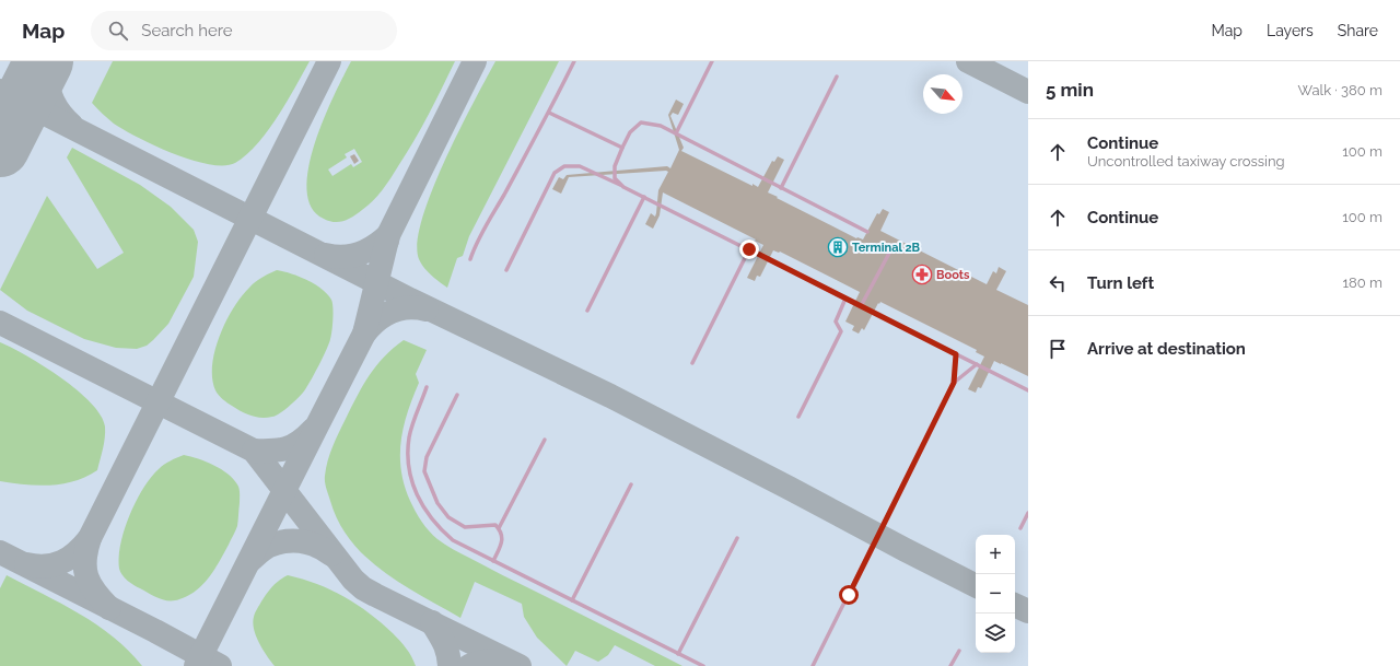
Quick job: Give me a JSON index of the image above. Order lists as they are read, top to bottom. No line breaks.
{"places":{"building":["Terminal 2B"],"pharmacy":["Boots"]},"north":"bottom right","page":{"header":"Map","search":"Search here","nav":["Map","Layers","Share"],"heading":["5 min","Walk · 380 m"],"list":[["Continue","Uncontrolled taxiway crossing","100 m"],["Continue","100 m"],["Turn left","180 m"],"Arrive at destination"],"map_buttons":["+","−"]}}
